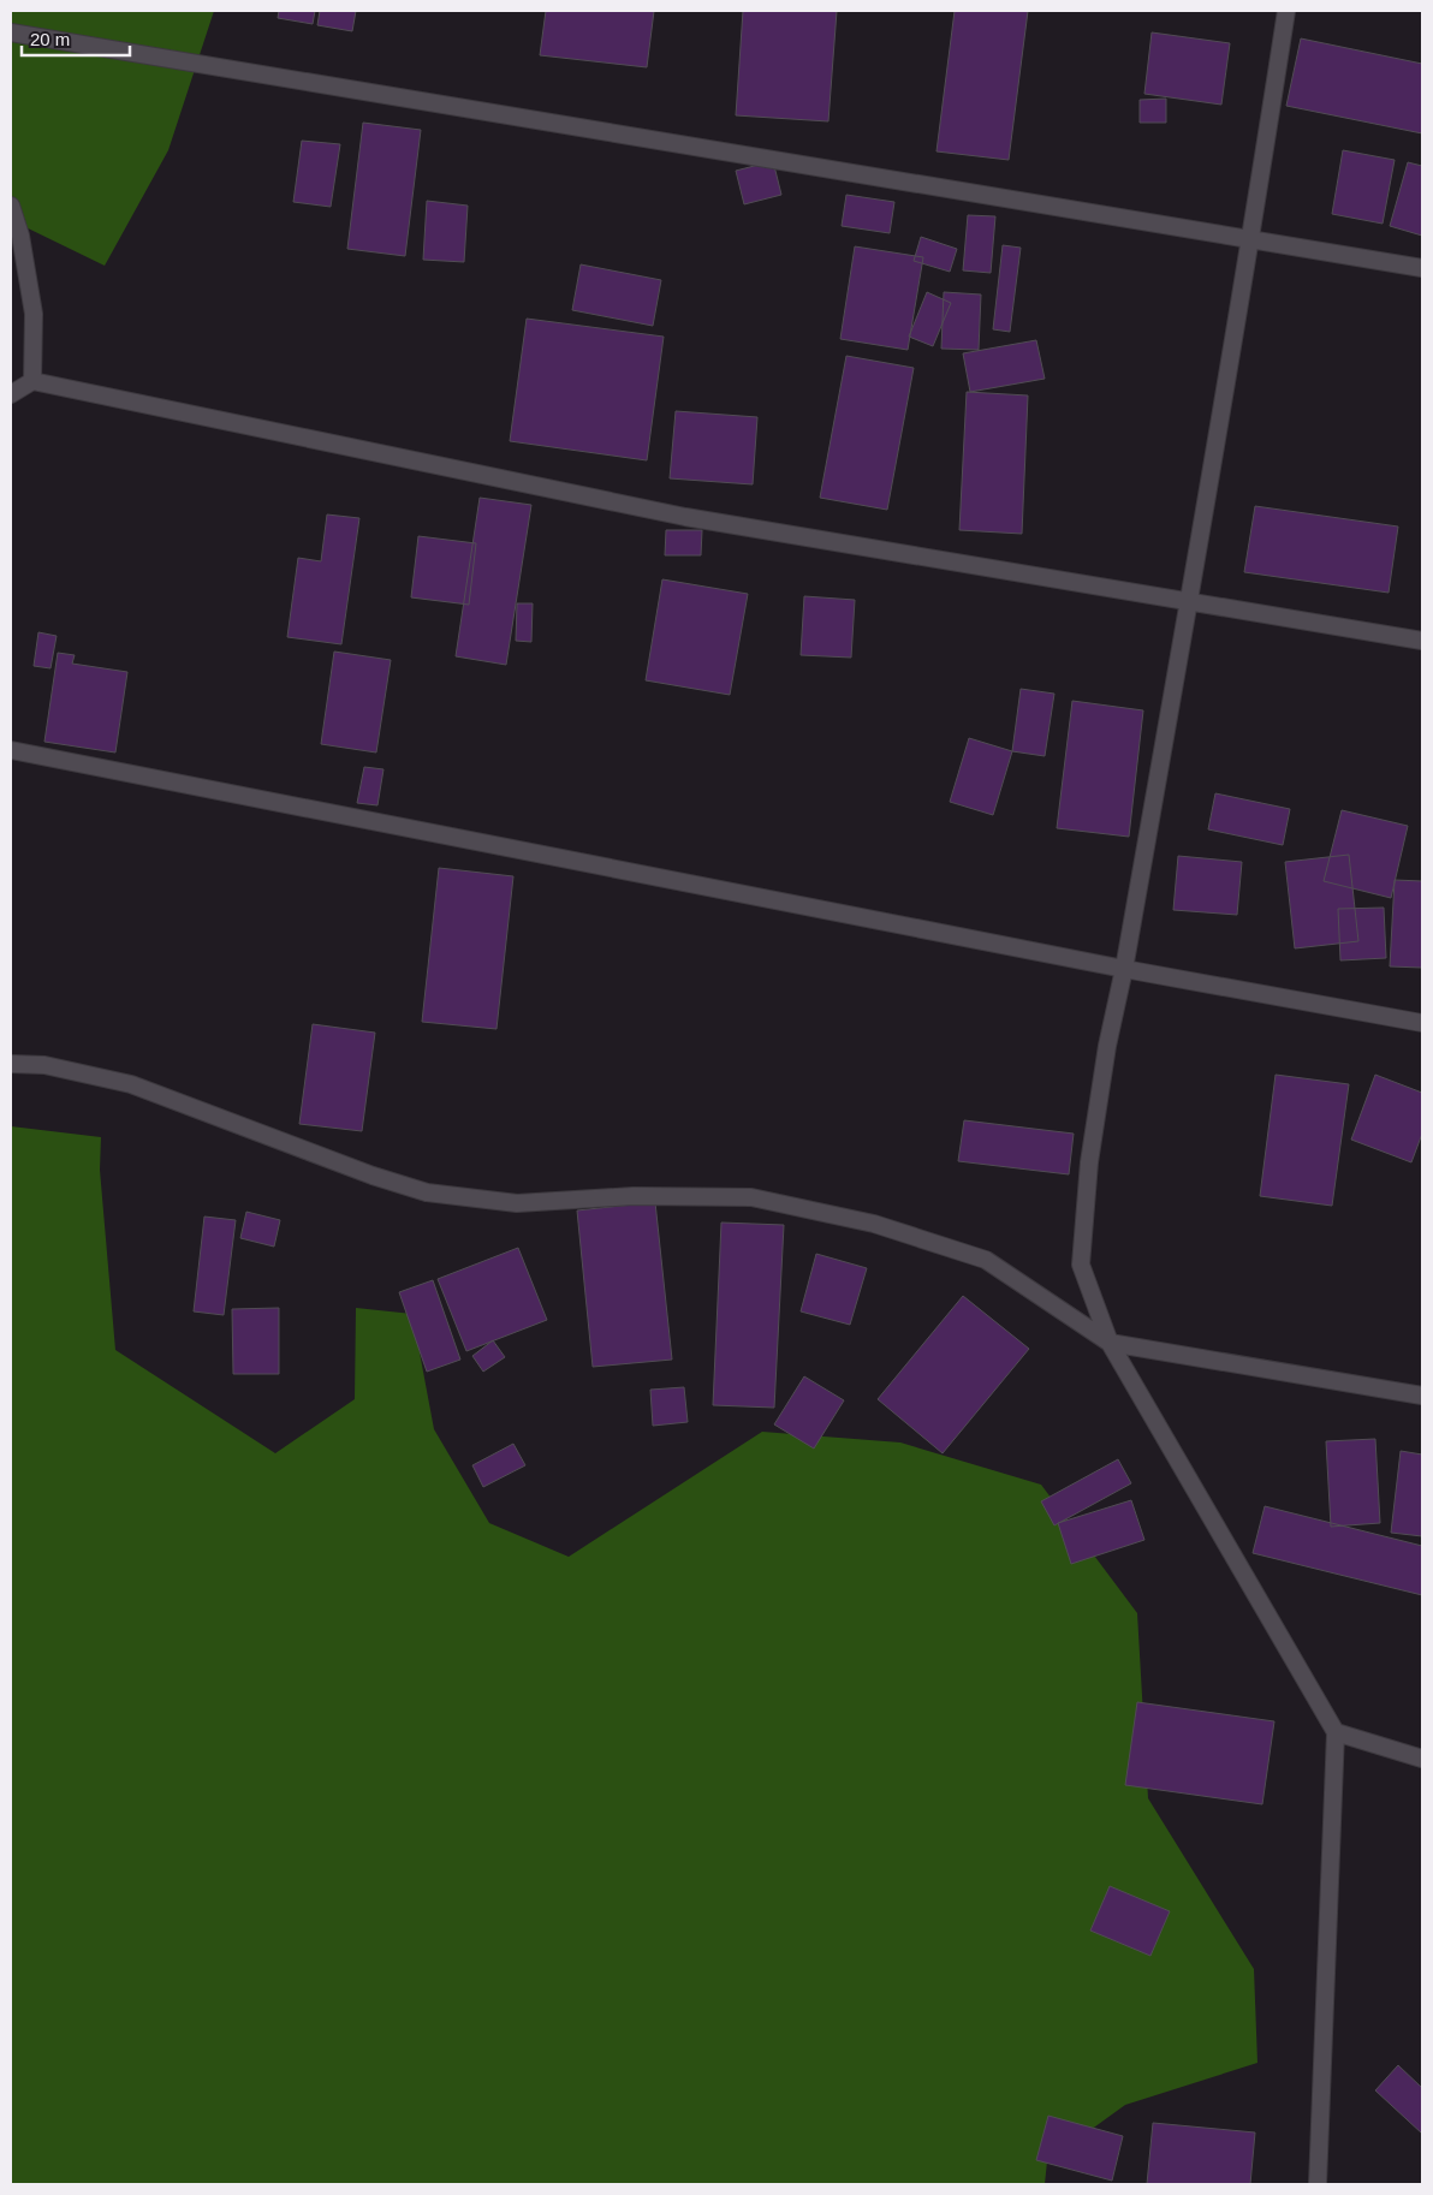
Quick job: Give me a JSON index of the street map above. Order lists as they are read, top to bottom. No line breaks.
{"scale_bar":"20 m"}
